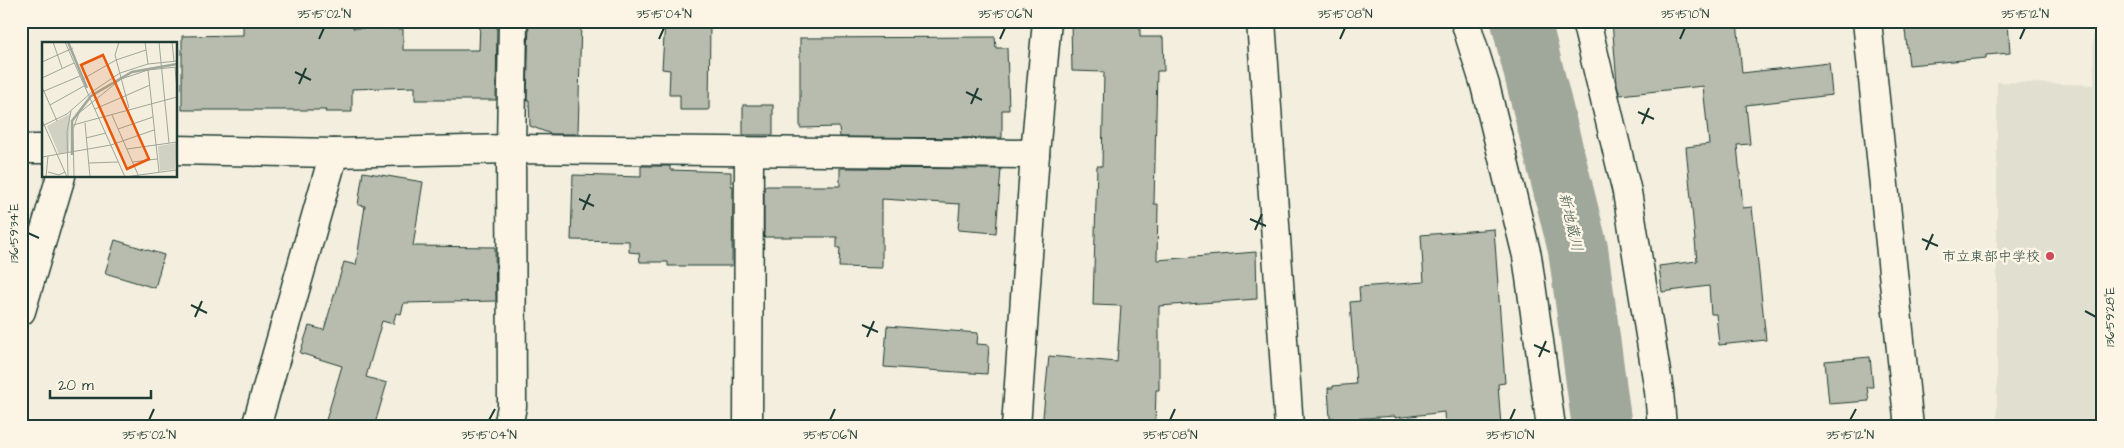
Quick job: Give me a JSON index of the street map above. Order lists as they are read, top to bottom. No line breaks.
{"water":["新地蔵川"],"places":["市立東部中学校"],"scale_bar":"20 m","coordinates":["35°15'02\"N","35°15'04\"N","35°15'06\"N","35°15'08\"N","35°15'10\"N","35°15'12\"N","136°59'34\"E","136°59'28\"E"]}
